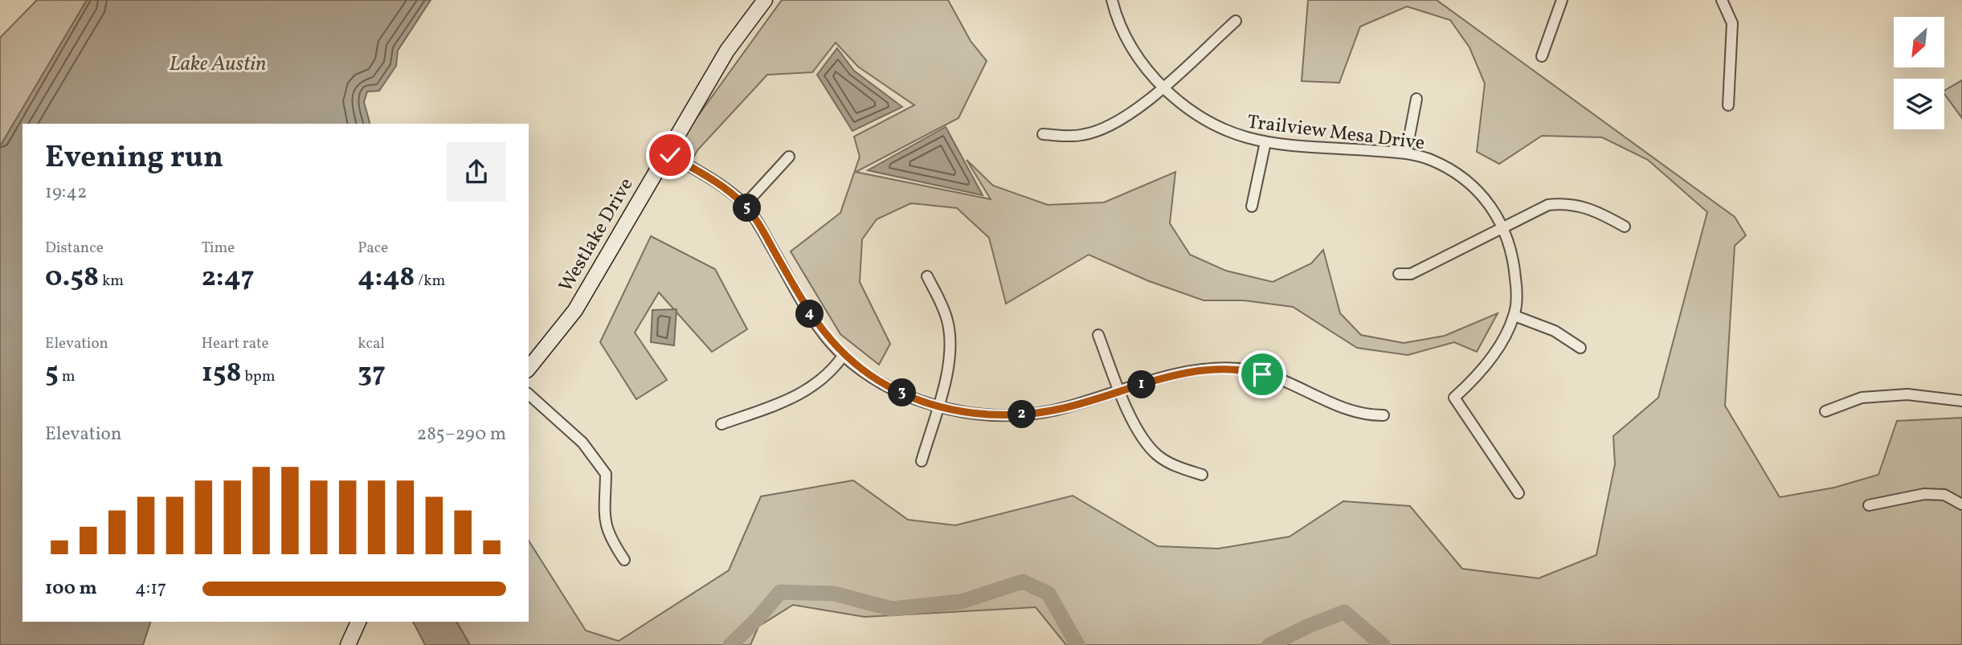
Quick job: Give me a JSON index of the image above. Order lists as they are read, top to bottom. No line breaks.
{"streets":{"street":["Trailview Mesa Drive","Westlake Drive"]},"water":["Lake Austin"],"north":"bottom left","page":{"heading":["Evening run","19:42"],"pins":["5","4","1","3","2"],"stats":[["Distance","0.58 km"],["Time","2:47"],["Pace","4:48 /km"],["Elevation","5 m"],["Heart rate","158 bpm"],["kcal","37"]],"chart":["Elevation","285–290 m"],"list":[{"name":"100 m","note":"4:17"}]}}
